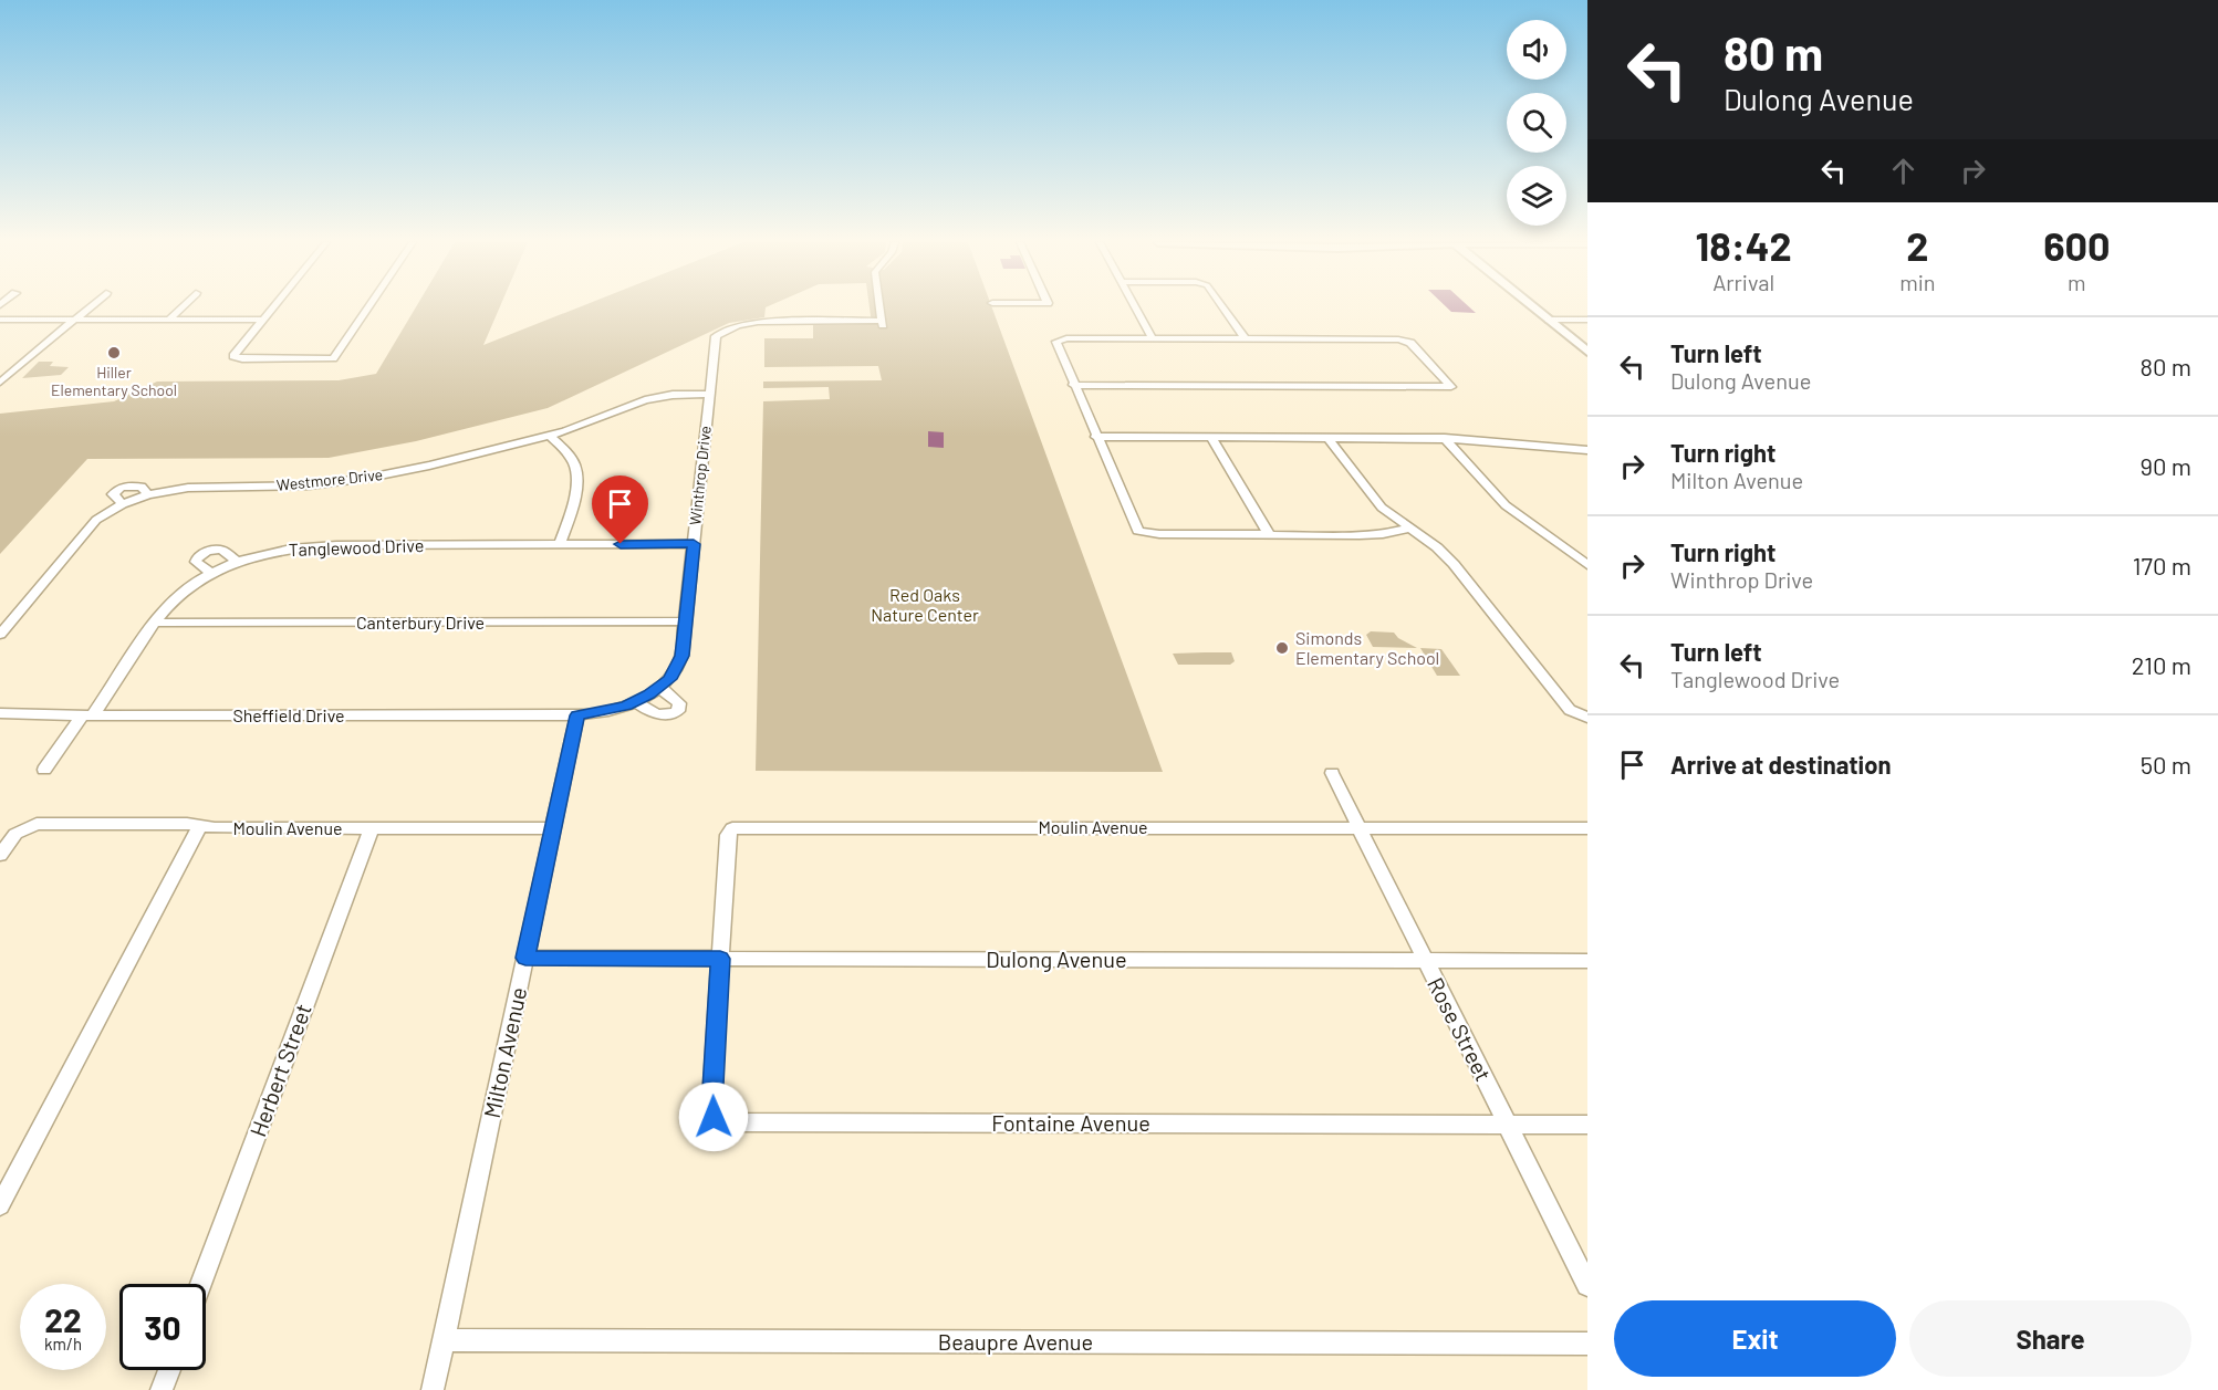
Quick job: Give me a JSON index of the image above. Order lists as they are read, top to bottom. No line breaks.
{"streets":{"street":["Winthrop Drive","Westmore Drive","Tanglewood Drive","Canterbury Drive","Sheffield Drive","Moulin Avenue","Dulong Avenue","Rose Street","Milton Avenue","Herbert Street","Fontaine Avenue","Beaupre Avenue"]},"crossings":[["Winthrop Drive","Westmore Drive"],["Winthrop Drive","Tanglewood Drive"],["Winthrop Drive","Canterbury Drive"],["Winthrop Drive","Sheffield Drive"],["Winthrop Drive","Milton Avenue"],["Tanglewood Drive","Canterbury Drive"],["Tanglewood Drive","Sheffield Drive"],["Sheffield Drive","Milton Avenue"],["Moulin Avenue","Dulong Avenue"],["Moulin Avenue","Rose Street"],["Moulin Avenue","Milton Avenue"],["Moulin Avenue","Herbert Street"],["Moulin Avenue","Fontaine Avenue"],["Dulong Avenue","Rose Street"],["Dulong Avenue","Milton Avenue"],["Dulong Avenue","Fontaine Avenue"],["Rose Street","Fontaine Avenue"],["Milton Avenue","Beaupre Avenue"]],"parks":["Red Oaks Nature Center"],"places":["Hiller Elementary School","Simonds Elementary School"],"page":{"turn":["80 m","Dulong Avenue"],"eta":["18:42","Arrival","2","min","600","m"],"list":[{"name":"Turn left","note":"Dulong Avenue","value":"80 m"},{"name":"Turn right","note":"Milton Avenue","value":"90 m"},{"name":"Turn right","note":"Winthrop Drive","value":"170 m"},{"name":"Turn left","note":"Tanglewood Drive","value":"210 m"},{"name":"Arrive at destination","value":"50 m"}],"speed":"22 km/h","limit":"30","buttons":["Exit","Share"]}}
